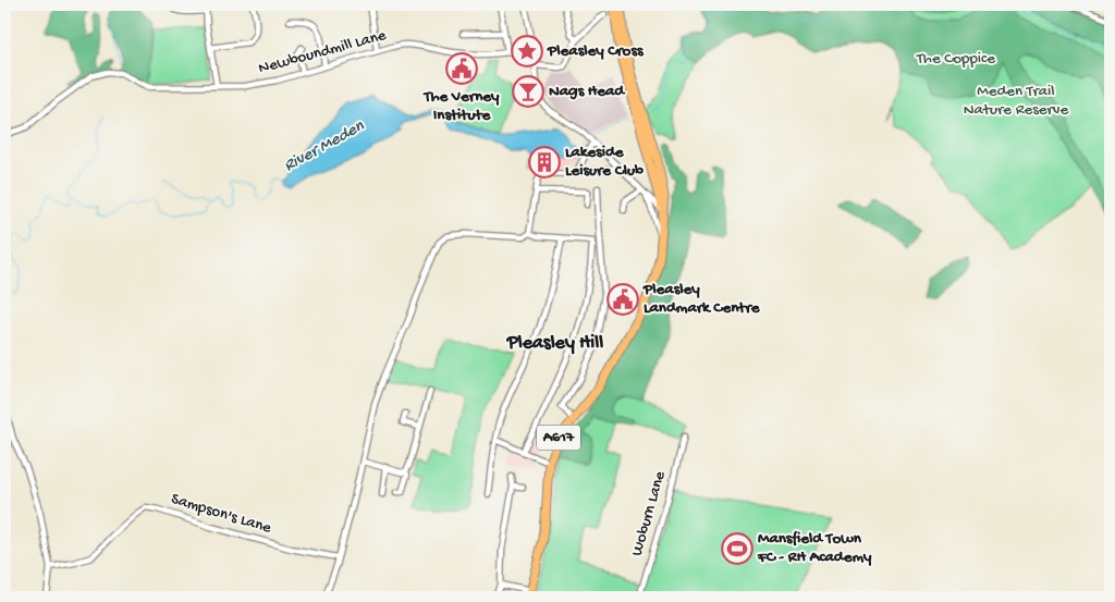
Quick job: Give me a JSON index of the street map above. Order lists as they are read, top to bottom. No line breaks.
{"streets":{"highway":["A617"],"street":["Newboundmill Lane","Sampson's Lane","Woburn Lane"]},"districts":["Pleasley Hill"],"water":["River Meden"],"parks":["The Coppice","Meden Trail Nature Reserve"],"places":{"place":["Pleasley Cross"],"public building":["The Verney Institute","Pleasley Landmark Centre"],"bar":["Nags Head"],"building":["Lakeside Leisure Club"],"sports":["Mansfield Town FC - RH Academy"]}}
